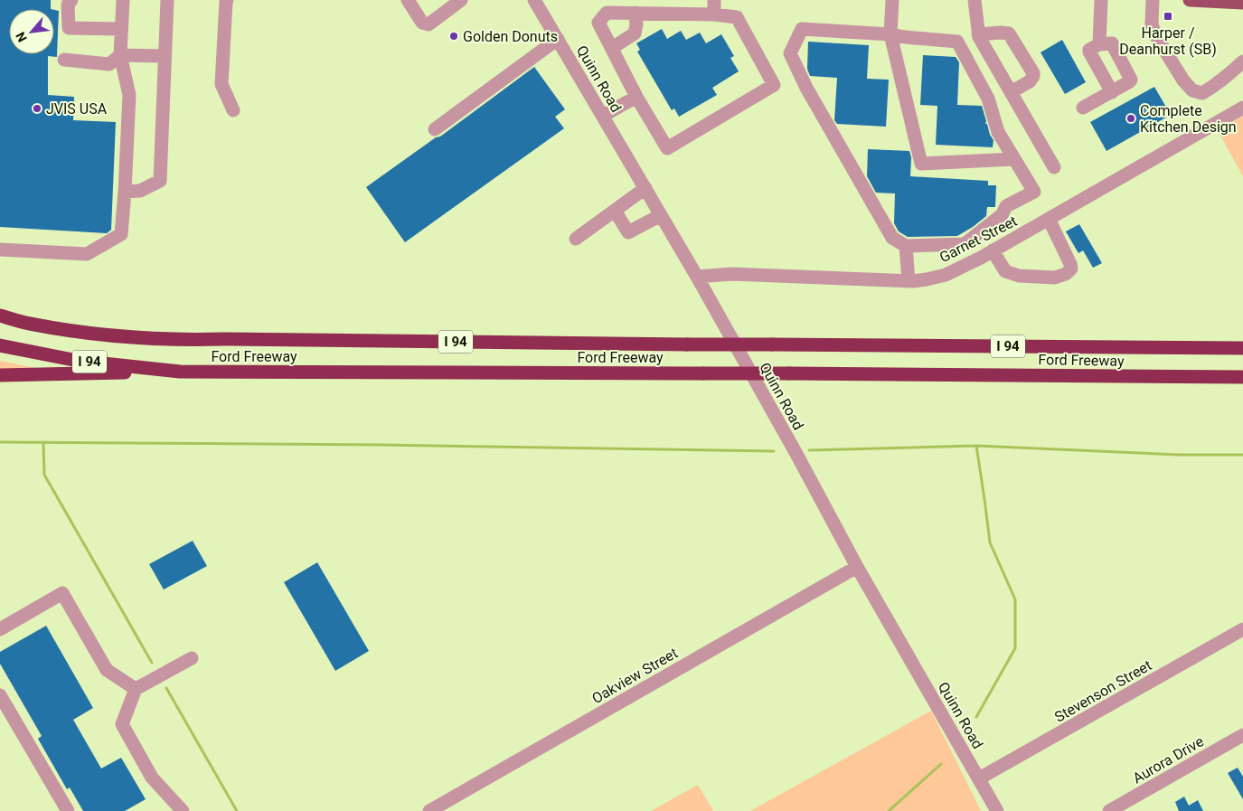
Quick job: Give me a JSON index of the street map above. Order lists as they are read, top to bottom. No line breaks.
{"streets":{"highway":["I 94","Ford Freeway"],"street":["Quinn Road","Garnet Street","Oakview Street","Stevenson Street","Aurora Drive"]},"crossings":[["Quinn Road","Garnet Street"],["Quinn Road","Oakview Street"],["Quinn Road","Stevenson Street"]],"places":{"transit":["Harper / Deanhurst (SB)"],"other":["Golden Donuts","JVIS USA","Complete Kitchen Design"]},"north":"bottom left"}
